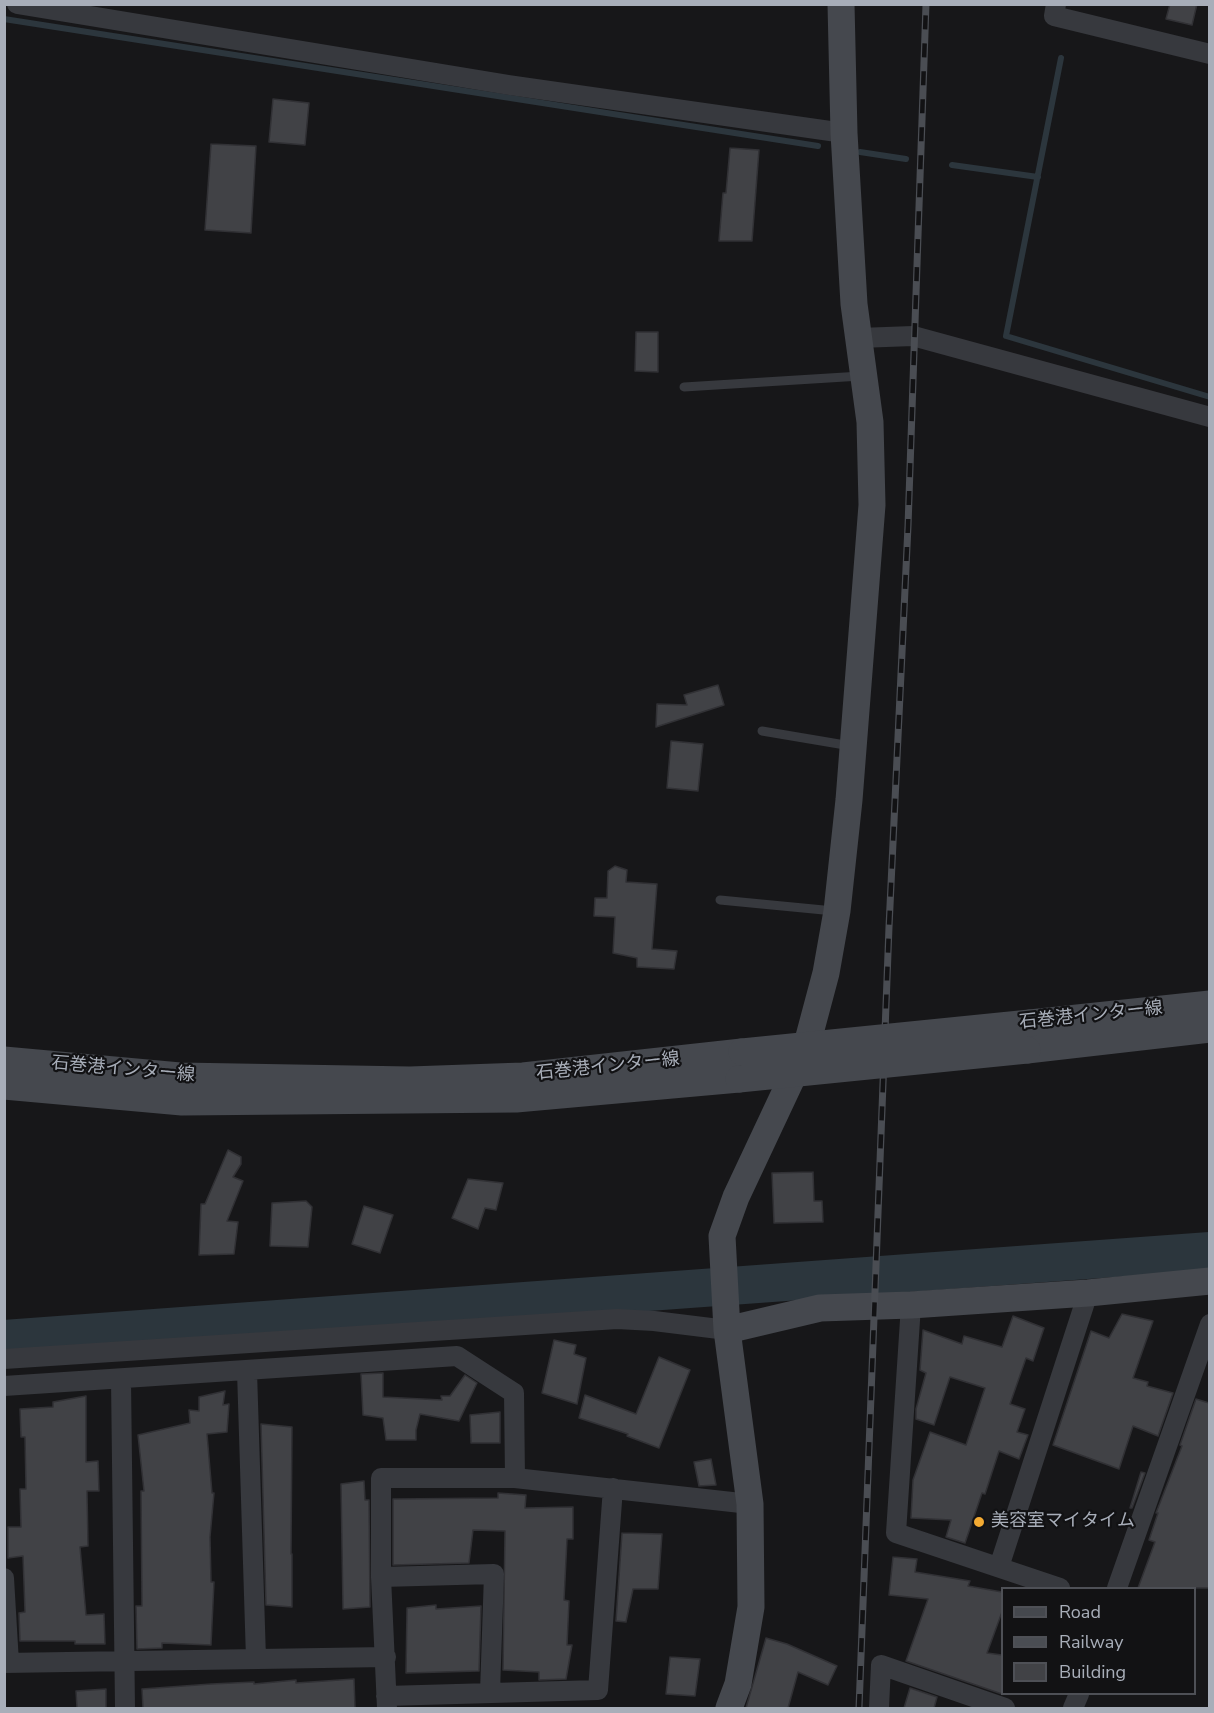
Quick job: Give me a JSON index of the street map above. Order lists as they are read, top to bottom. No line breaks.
{"streets":{"main road":["石巻港インター線"]},"places":["美容室マイタイム"],"legend":["Road","Railway","Building"]}
